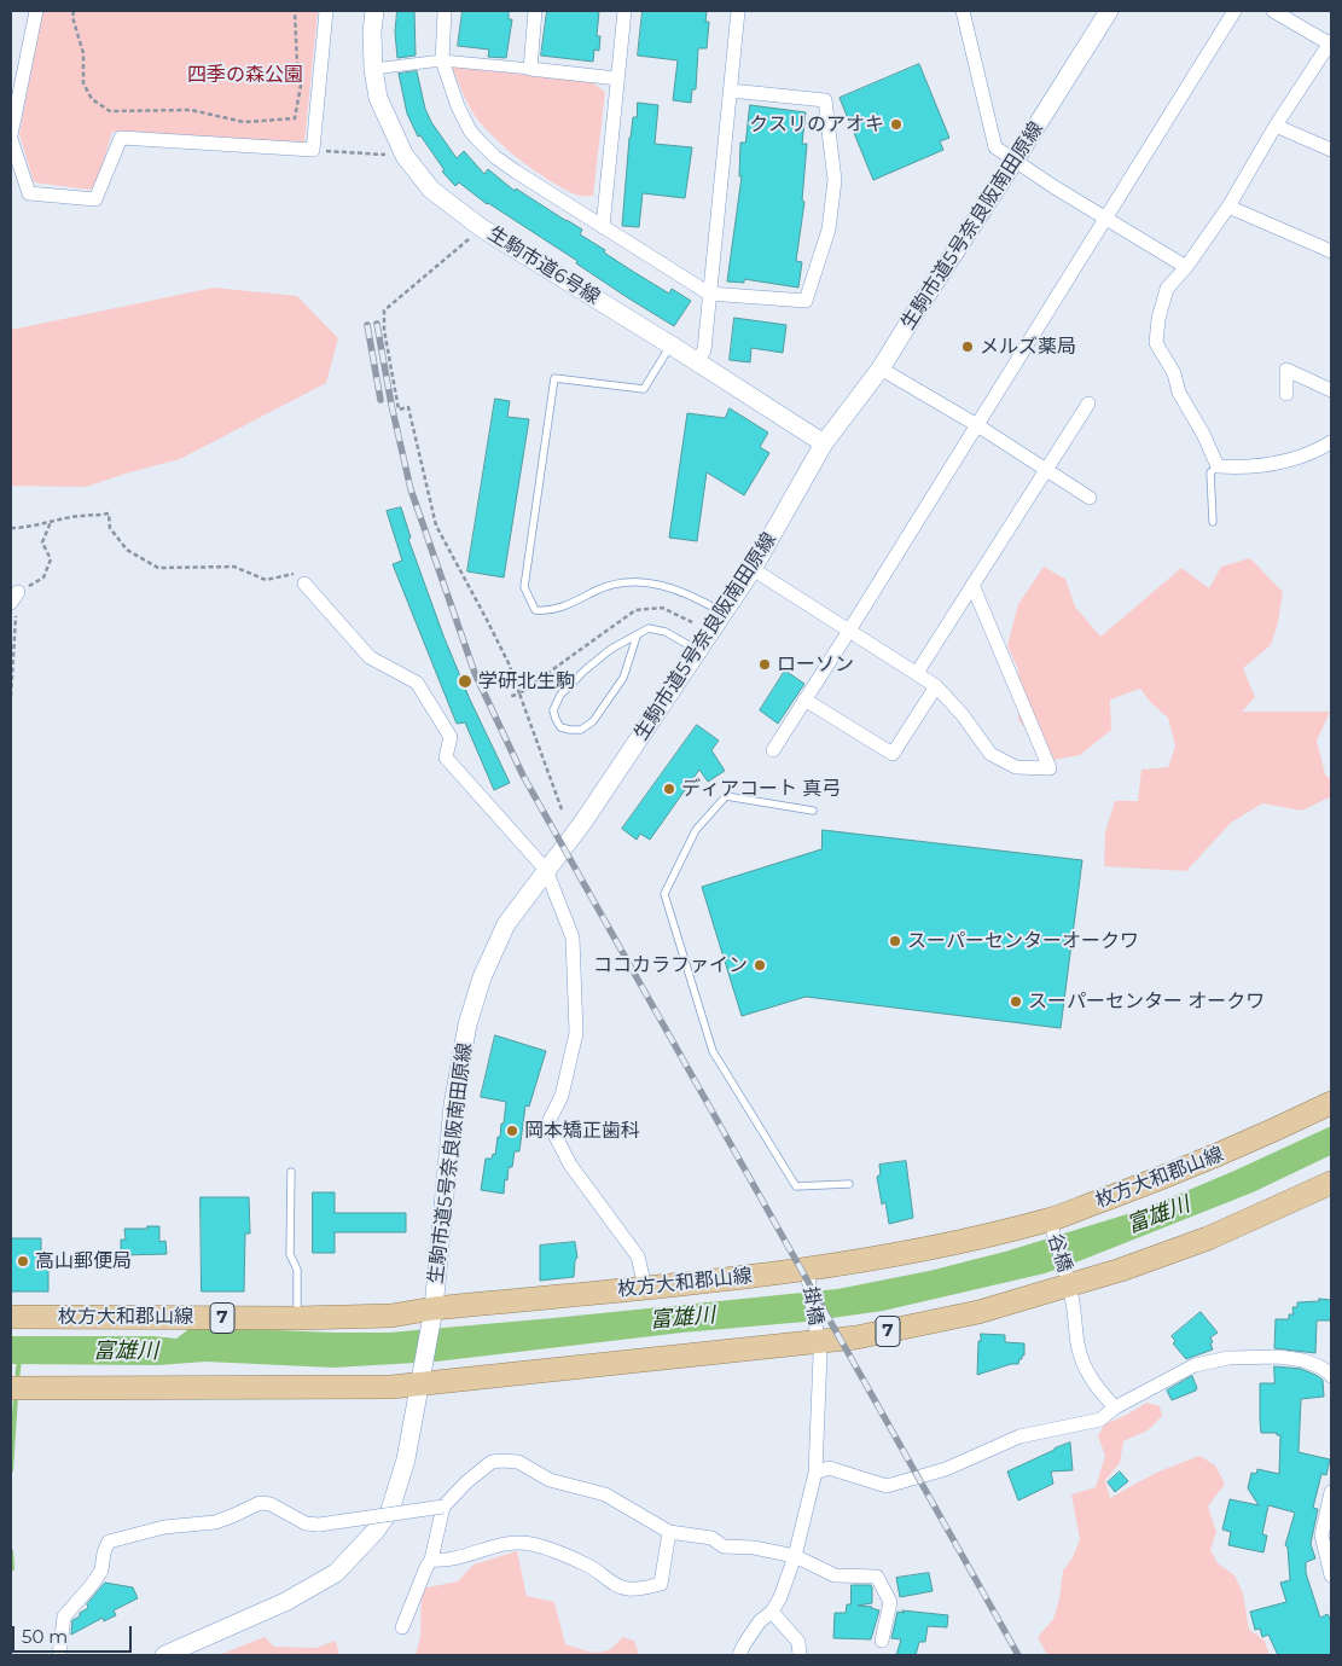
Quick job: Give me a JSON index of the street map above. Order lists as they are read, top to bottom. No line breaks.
{"streets":{"main road":["枚方大和郡山線","7"],"street":["生駒市道5号奈良阪南田原線","生駒市道6号線","谷橋","掛橋"]},"crossings":[["生駒市道5号奈良阪南田原線","生駒市道6号線"],["生駒市道5号奈良阪南田原線","枚方大和郡山線"],["生駒市道5号奈良阪南田原線","7"],["枚方大和郡山線","谷橋"],["枚方大和郡山線","掛橋"],["谷橋","7"],["掛橋","7"]],"water":["富雄川"],"parks":["四季の森公園"],"places":["クスリのアオキ","メルズ薬局","ローソン","学研北生駒","ディアコート 真弓","スーパーセンターオークワ","ココカラファイン","スーパーセンター オークワ","岡本矯正歯科","高山郵便局"],"scale_bar":"50 m"}
